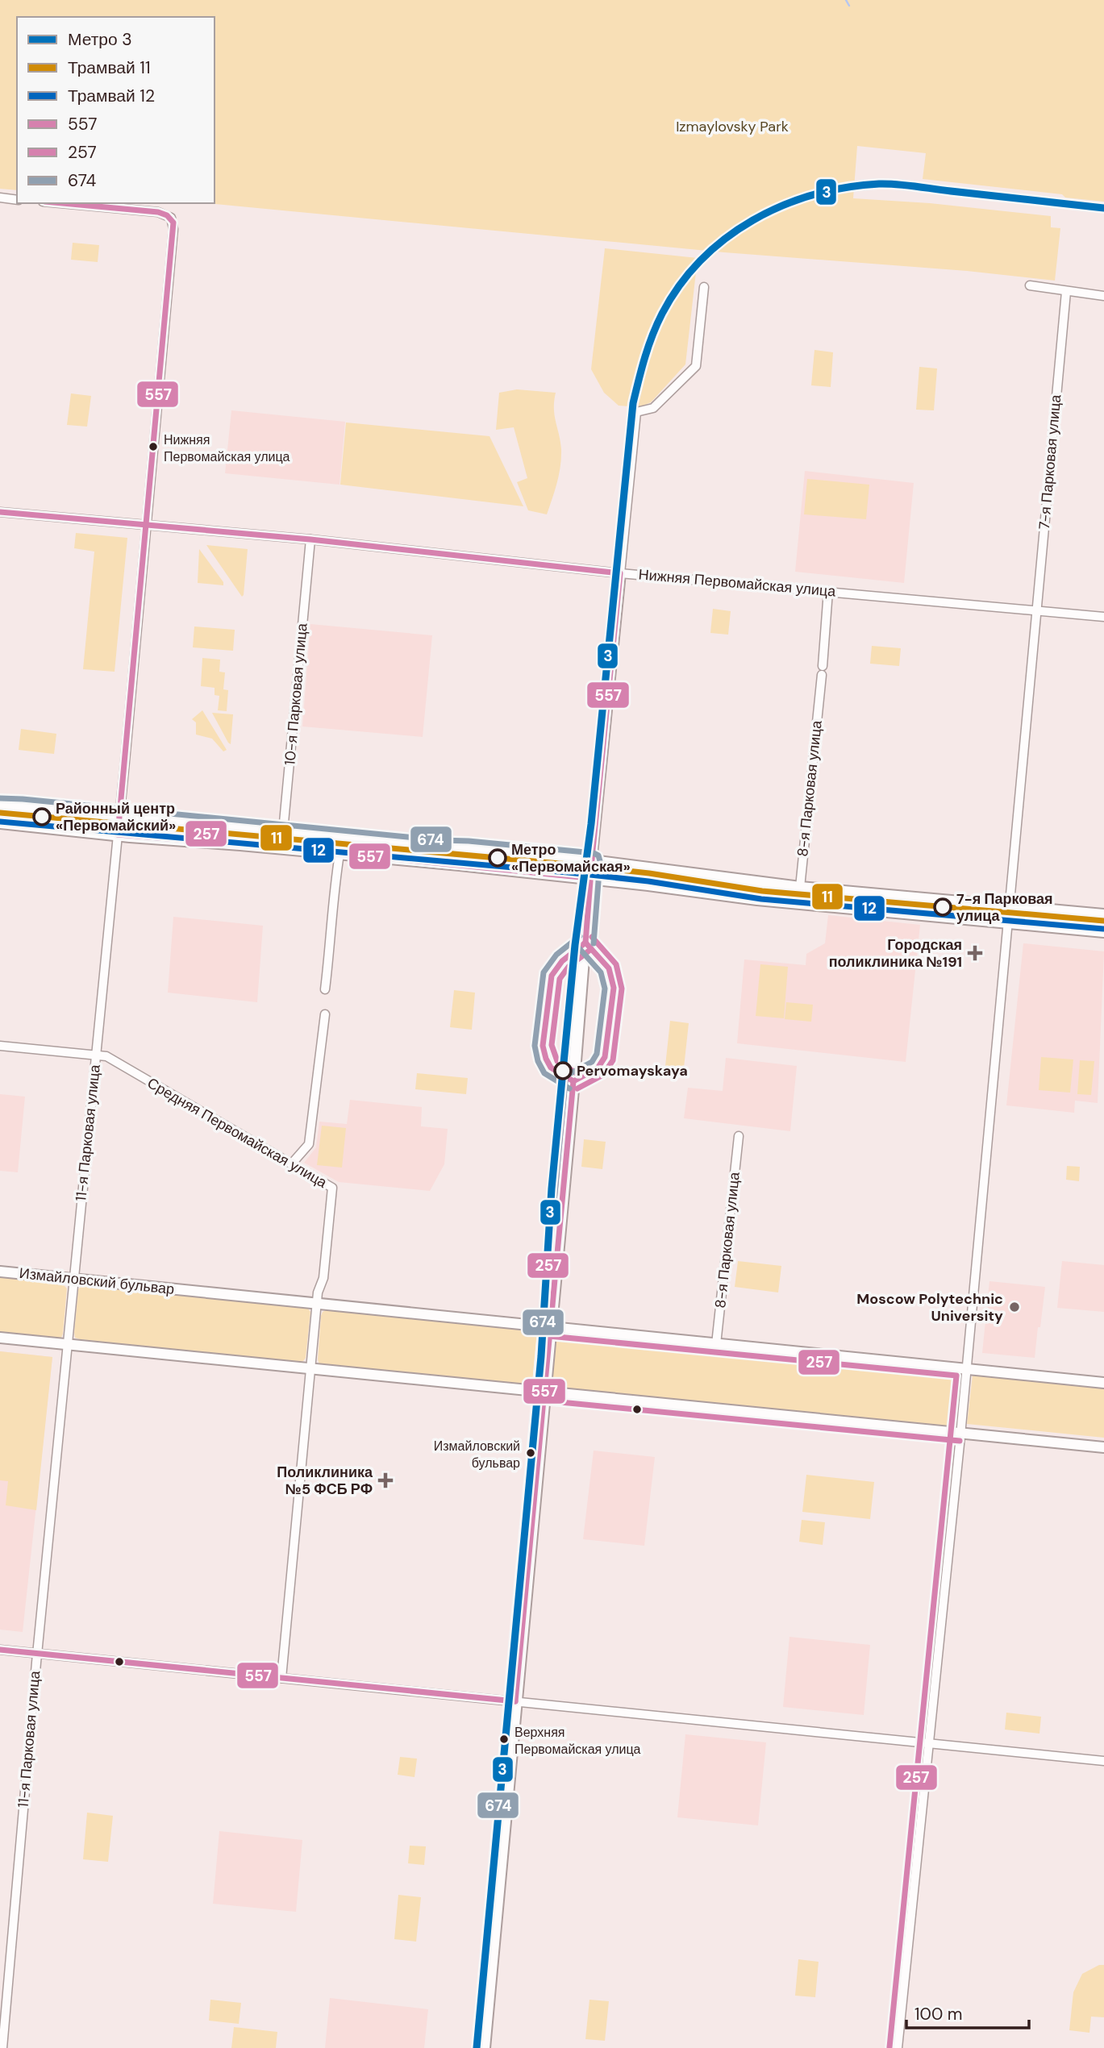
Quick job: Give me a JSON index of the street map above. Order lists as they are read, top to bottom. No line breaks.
{"streets":{"street":["7-я Парковая улица","Нижняя Первомайская улица","10-я Парковая улица","8-я Парковая улица","11-я Парковая улица","Средняя Первомайская улица","Измайловский бульвар"]},"crossings":[["7-я Парковая улица","Нижняя Первомайская улица"],["7-я Парковая улица","Измайловский бульвар"],["Нижняя Первомайская улица","10-я Парковая улица"],["Нижняя Первомайская улица","8-я Парковая улица"],["Нижняя Первомайская улица","11-я Парковая улица"],["8-я Парковая улица","Измайловский бульвар"],["11-я Парковая улица","Средняя Первомайская улица"],["11-я Парковая улица","Измайловский бульвар"],["Средняя Первомайская улица","Измайловский бульвар"]],"parks":["Izmaylovsky Park"],"places":{"other":["Нижняя Первомайская улица","Районный центр «Первомайский»","Метро «Первомайская»","7-я Парковая улица","Pervomayskaya","Moscow Polytechnic University","Измайловский бульвар","Верхняя Первомайская улица"],"health":["Городская поликлиника №191","Поликлиника №5 ФСБ РФ"]},"lines":["metro line 3","transit line 557","transit line 674","tram line 11","transit line 257","tram line 12"],"legend":["Метро 3","Трамвай 11","Трамвай 12","557","257","674"],"scale_bar":"100 m"}
